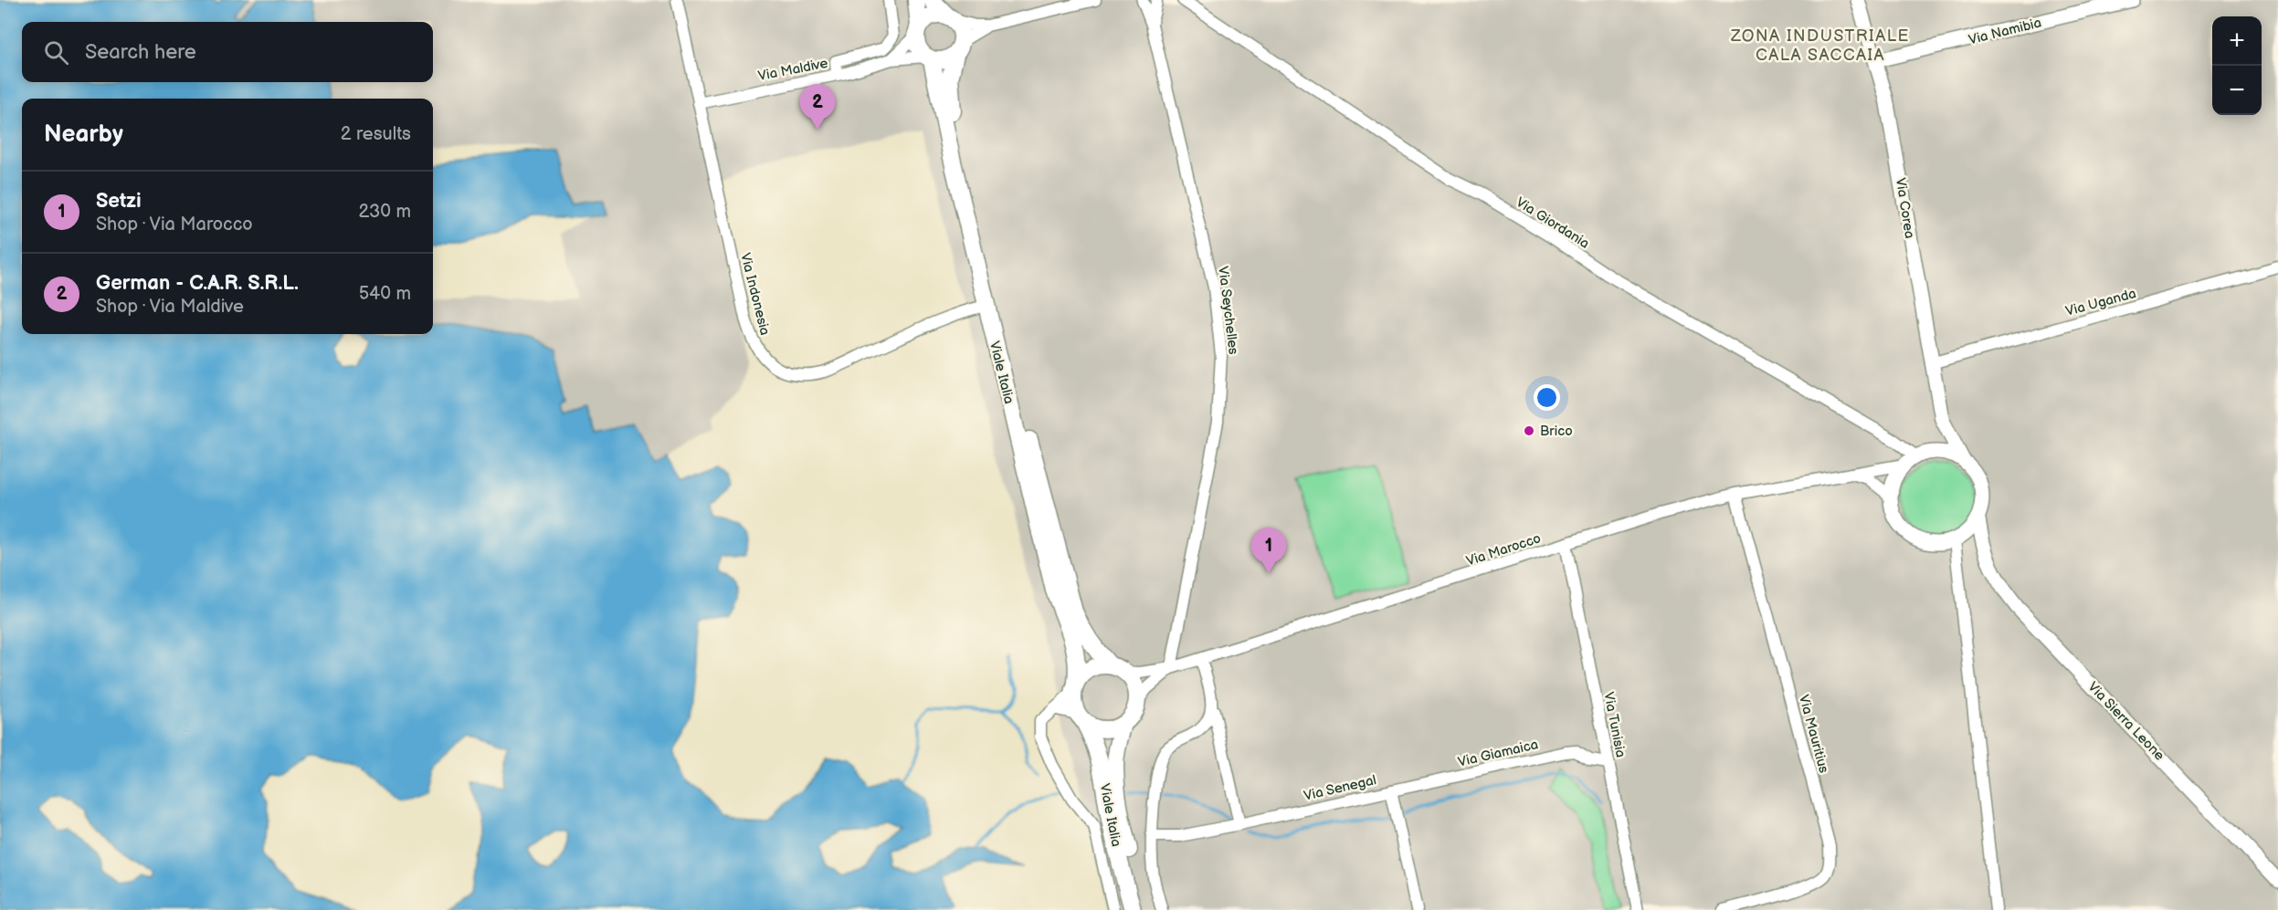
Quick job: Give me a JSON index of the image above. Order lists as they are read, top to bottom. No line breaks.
{"streets":{"main road":["Viale Italia"],"street":["Via Namibia","Via Maldive","Via Corea","Via Giordania","Via Indonesia","Via Uganda","Via Seychelles","Via Marocco","Via Sierra Leone","Via Tunisia","Via Mauritius","Via Giamaica","Via Senegal"]},"crossings":[["Via Namibia","Via Corea"],["Via Maldive","Via Indonesia"],["Via Maldive","Viale Italia"],["Via Corea","Via Uganda"],["Via Giordania","Via Marocco"],["Via Giordania","Via Sierra Leone"],["Via Indonesia","Viale Italia"],["Via Seychelles","Via Marocco"],["Viale Italia","Via Marocco"],["Via Marocco","Via Sierra Leone"],["Via Marocco","Via Tunisia"],["Via Marocco","Via Mauritius"],["Via Tunisia","Via Giamaica"],["Via Giamaica","Via Senegal"]],"districts":["ZONA INDUSTRIALE CALA SACCAIA"],"places":["Brico"],"page":{"map_buttons":["+","−"],"search":"Search here","pins":["2","1"],"heading":["Nearby","2 results"],"list":[{"mark":"1","name":"Setzi","note":"Shop · Via Marocco","value":"230 m"},{"mark":"2","name":"German - C.A.R. S.R.L.","note":"Shop · Via Maldive","value":"540 m"}]}}
